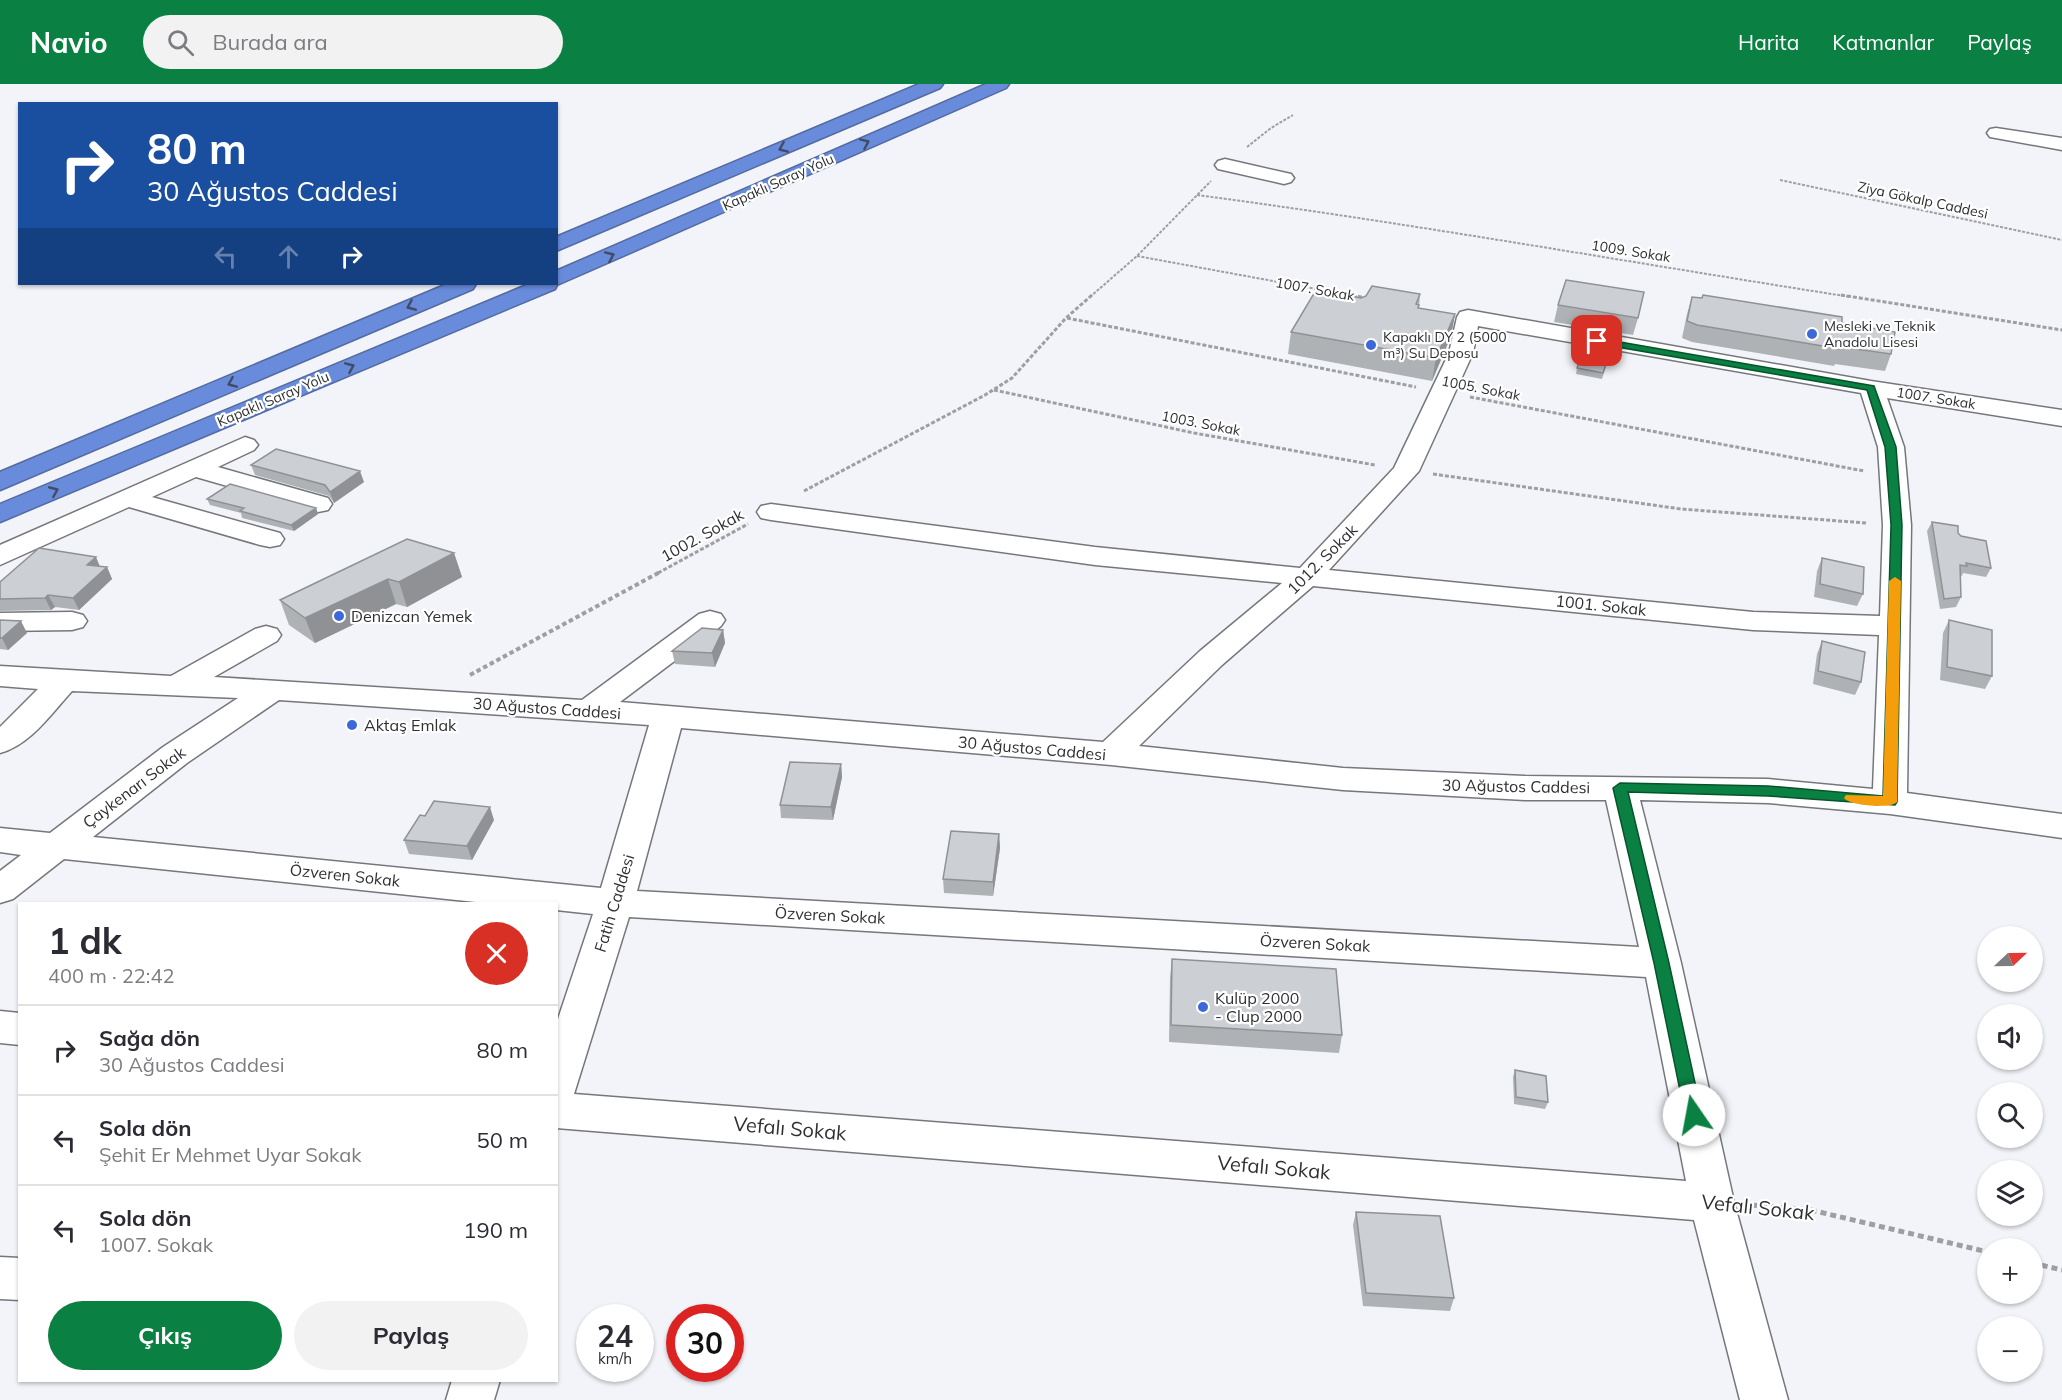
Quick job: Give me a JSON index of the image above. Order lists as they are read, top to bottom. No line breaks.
{"streets":{"highway":["Kapaklı Saray Yolu"],"street":["1007. Sokak","1012. Sokak","1001. Sokak","30 Ağustos Caddesi","Çaykenarı Sokak","Özveren Sokak","Fatih Caddesi","Vefalı Sokak"],"path":["Ziya Gökalp Caddesi","1009. Sokak","1005. Sokak","1003. Sokak","1002. Sokak"]},"crossings":[["1009. Sokak","1002. Sokak"],["1007. Sokak","1002. Sokak"],["1007. Sokak","1012. Sokak"],["1005. Sokak","1002. Sokak"],["1005. Sokak","1012. Sokak"],["1003. Sokak","1002. Sokak"],["1003. Sokak","1012. Sokak"],["1002. Sokak","1001. Sokak"],["1002. Sokak","30 Ağustos Caddesi"],["1012. Sokak","1001. Sokak"],["1012. Sokak","30 Ağustos Caddesi"],["30 Ağustos Caddesi","Çaykenarı Sokak"],["30 Ağustos Caddesi","Fatih Caddesi"],["Çaykenarı Sokak","Özveren Sokak"],["Özveren Sokak","Fatih Caddesi"]],"places":["Mesleki ve Teknik Anadolu Lisesi","Kapaklı DY 2 (5000 m³) Su Deposu","Denizcan Yemek","Aktaş Emlak","Kulüp 2000 - Clup 2000"],"north":"right","page":{"header":"Navio","search":"Burada ara","nav":["Harita","Katmanlar","Paylaş"],"turn":["80 m","30 Ağustos Caddesi"],"heading":["1 dk","400 m · 22:42"],"map_buttons":["+","−"],"list":[{"name":"Sağa dön","note":"30 Ağustos Caddesi","value":"80 m"},{"name":"Sola dön","note":"Şehit Er Mehmet Uyar Sokak","value":"50 m"},{"name":"Sola dön","note":"1007. Sokak","value":"190 m"}],"buttons":["Çıkış","Paylaş"],"speed":"24 km/h","limit":"30"}}
